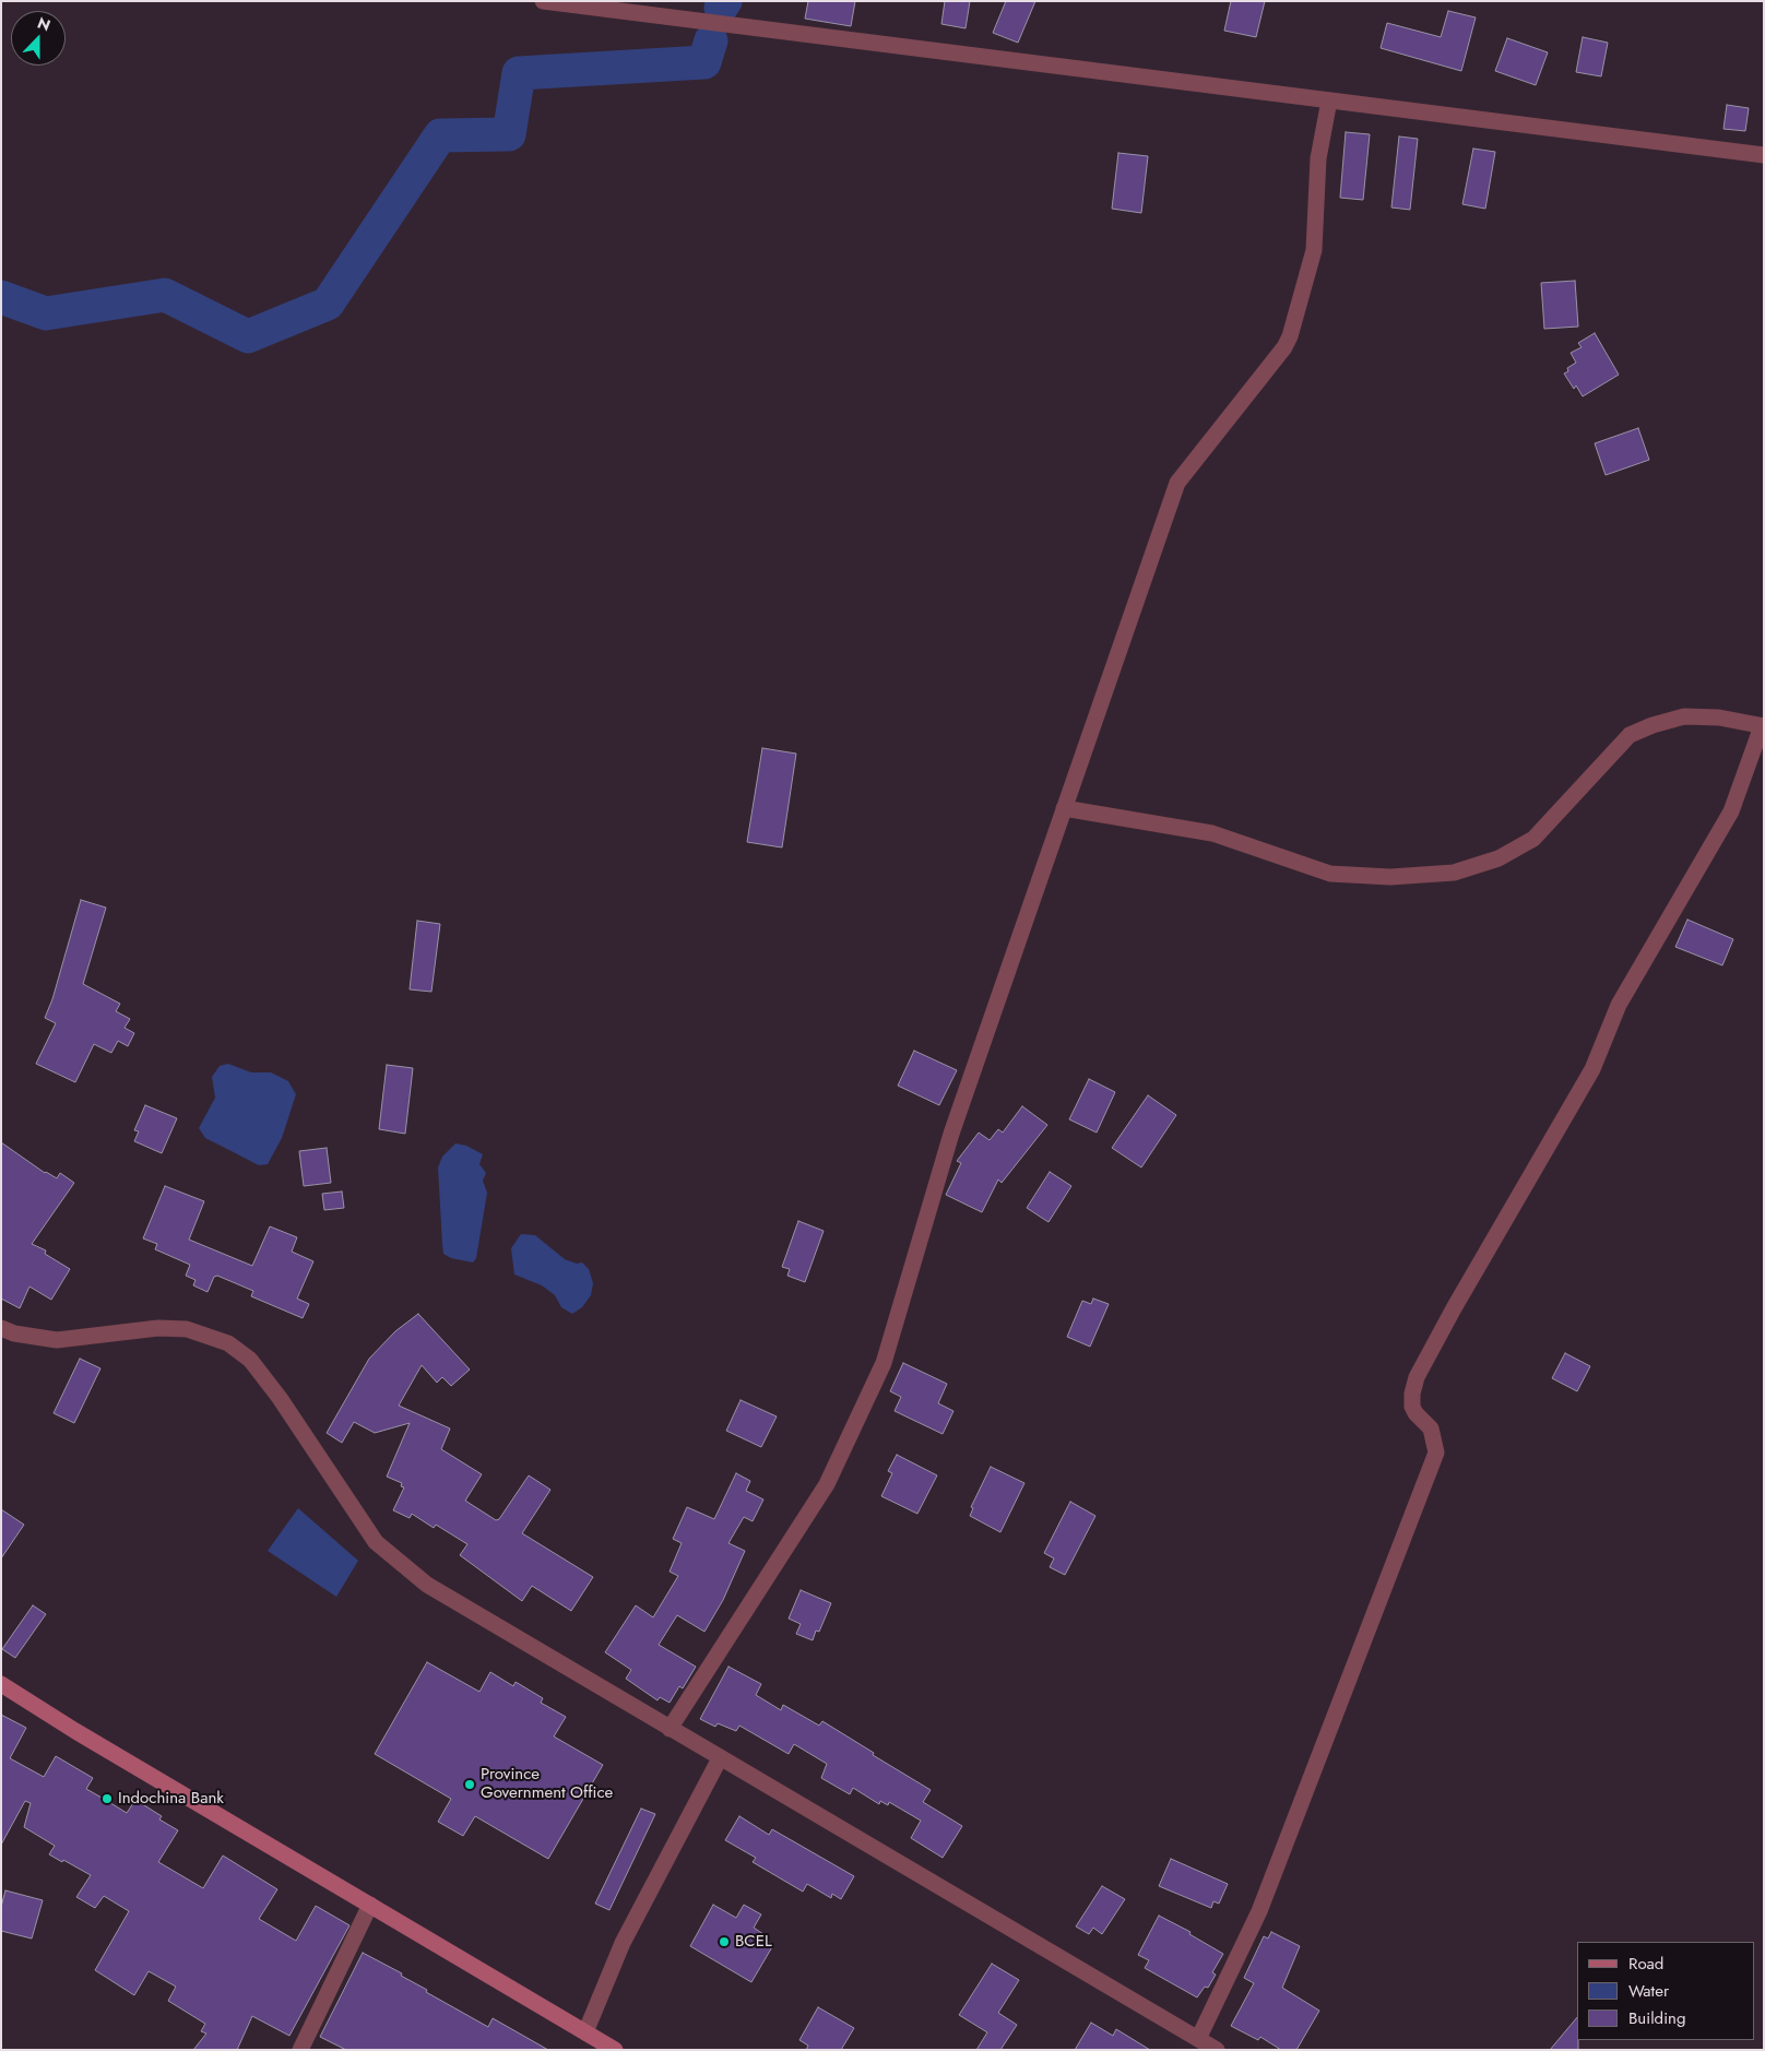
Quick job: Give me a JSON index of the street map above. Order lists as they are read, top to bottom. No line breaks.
{"places":["Province Government Office","Indochina Bank","BCEL"],"legend":["Road","Water","Building"],"north":"top"}
